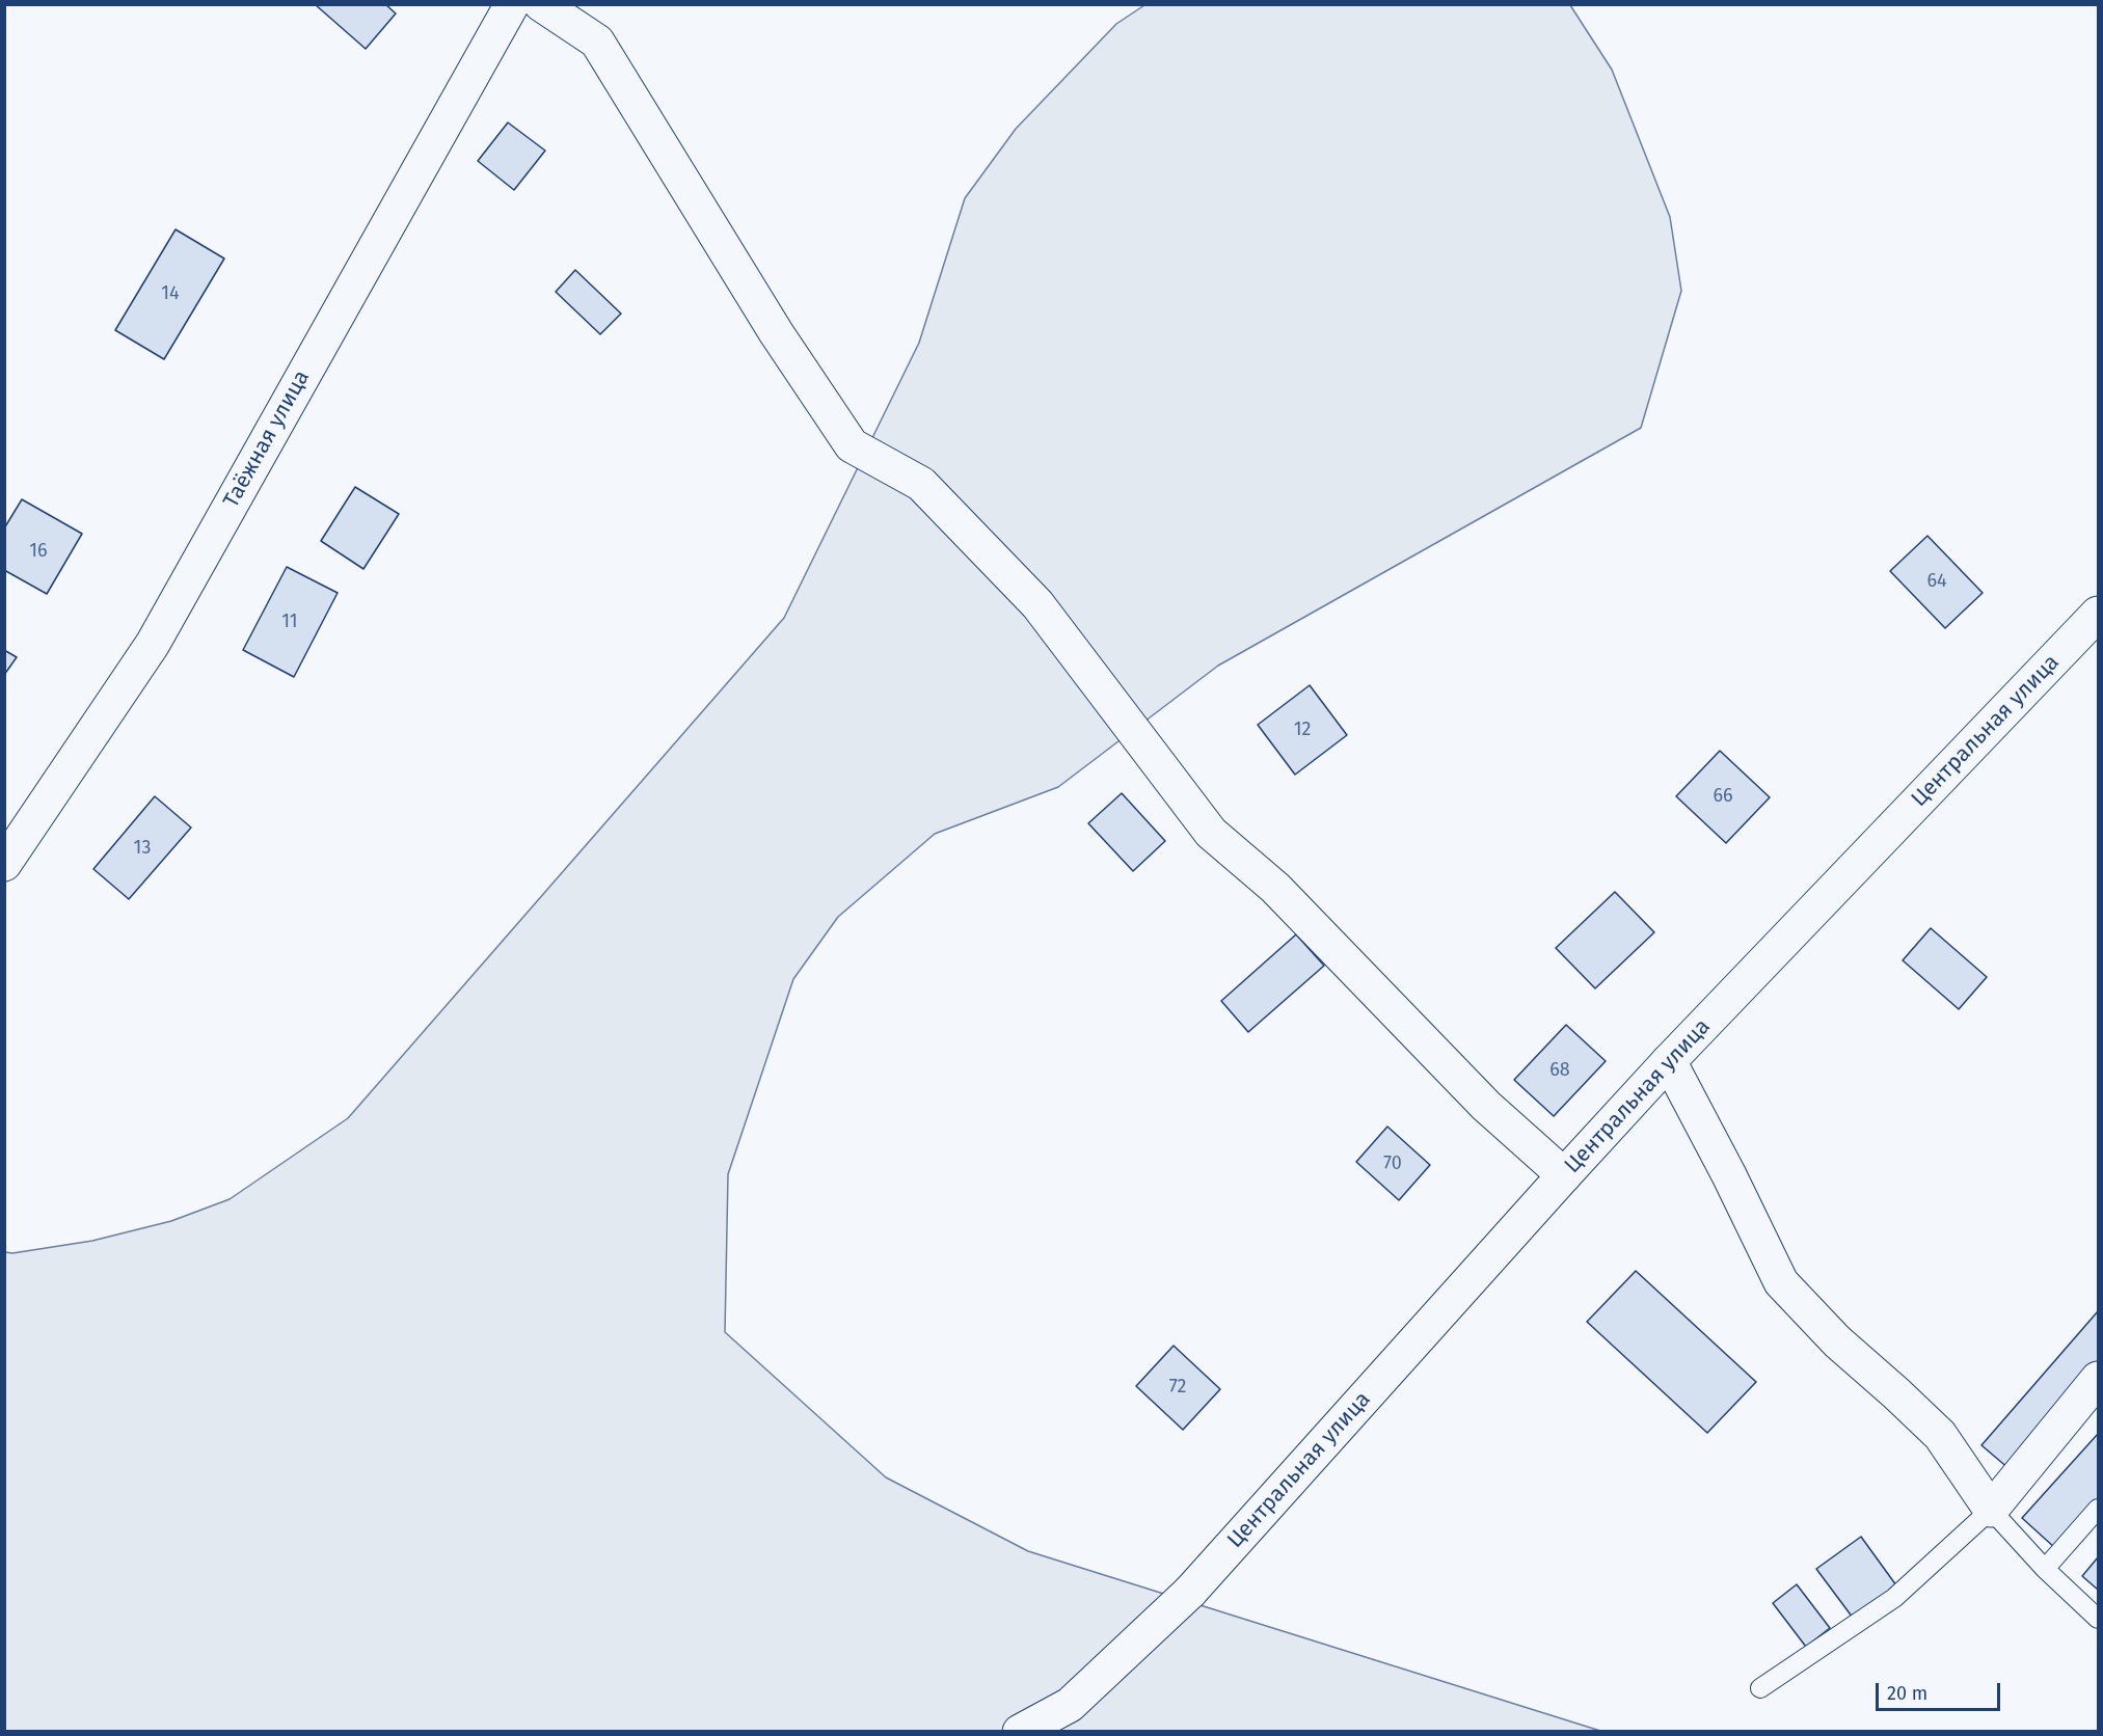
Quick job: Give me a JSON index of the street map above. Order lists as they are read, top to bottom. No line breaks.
{"streets":{"street":["Таёжная улица","Центральная улица"]},"house_numbers":["14","16","64","11","12","66","13","68","70","72"],"scale_bar":"20 m"}
